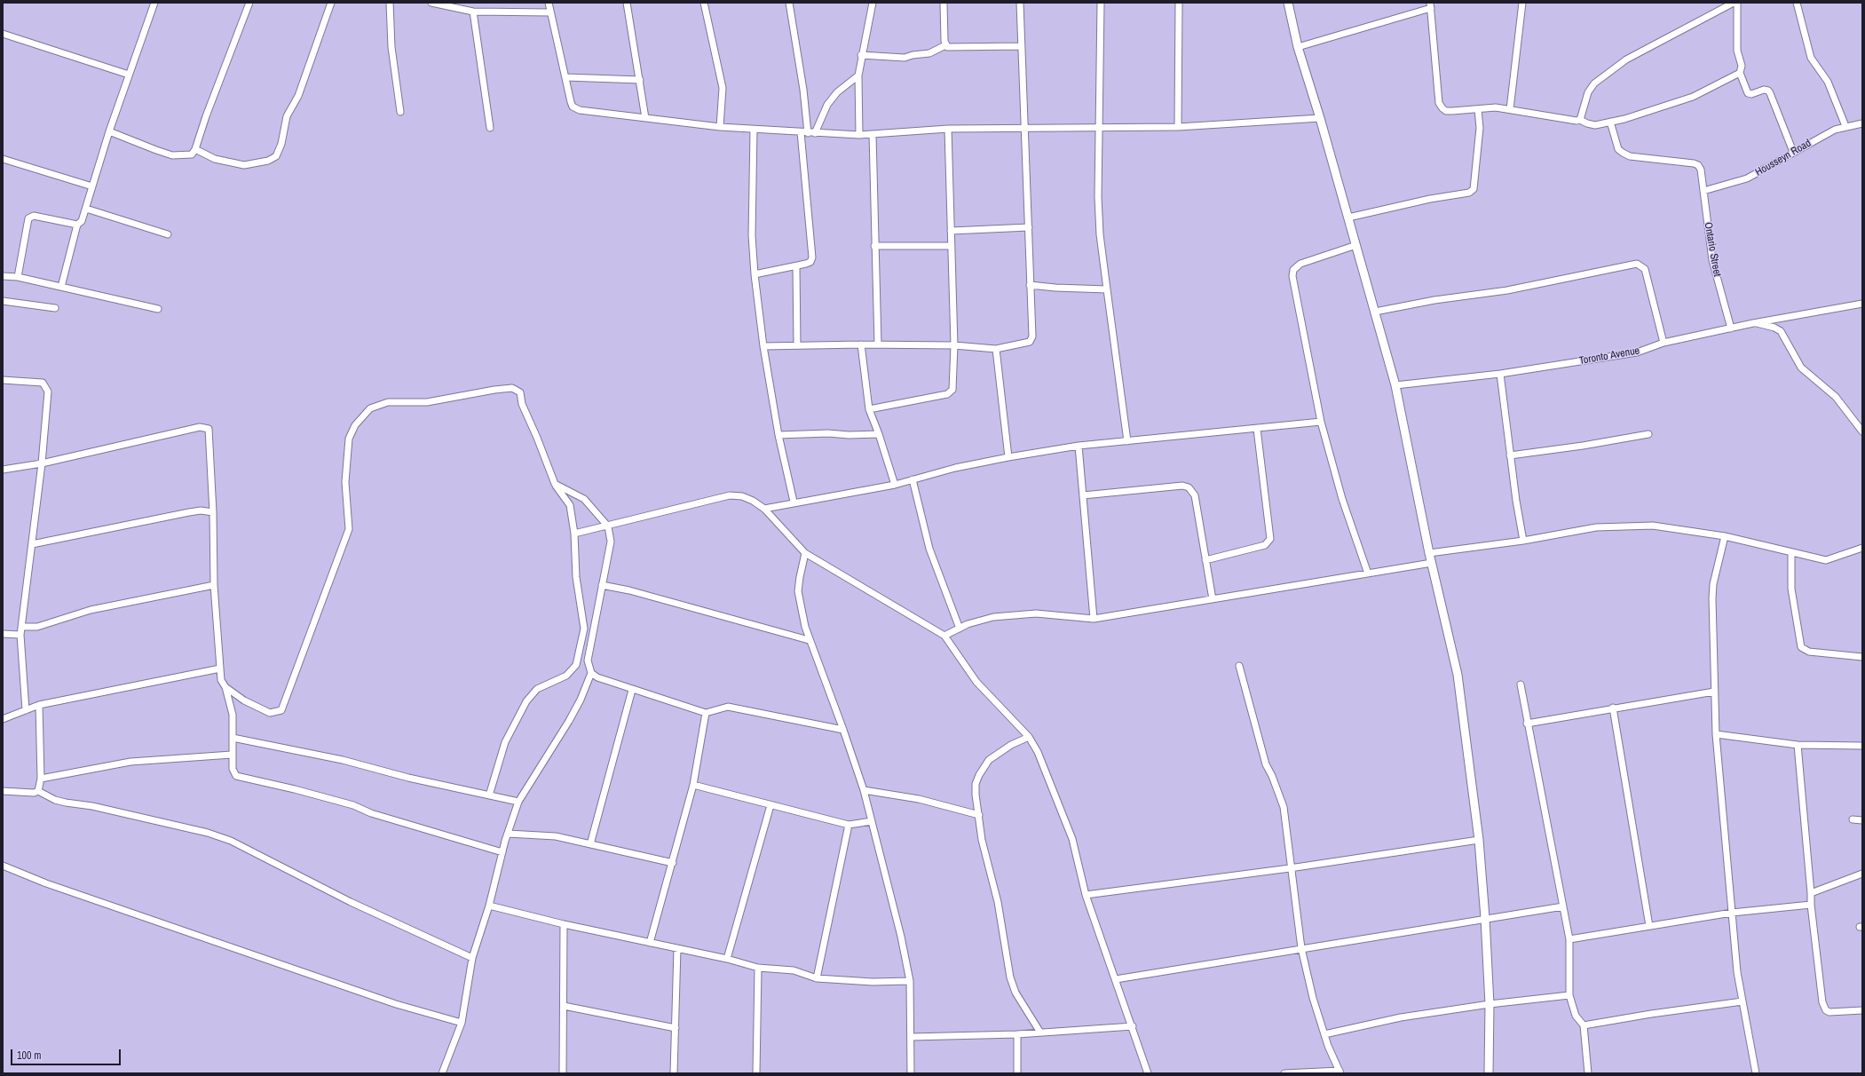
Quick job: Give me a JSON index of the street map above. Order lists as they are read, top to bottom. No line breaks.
{"streets":{"street":["Housseyn Road","Ontario Street","Toronto Avenue"]},"crossings":[["Housseyn Road","Ontario Street"],["Ontario Street","Toronto Avenue"]],"scale_bar":"100 m"}
